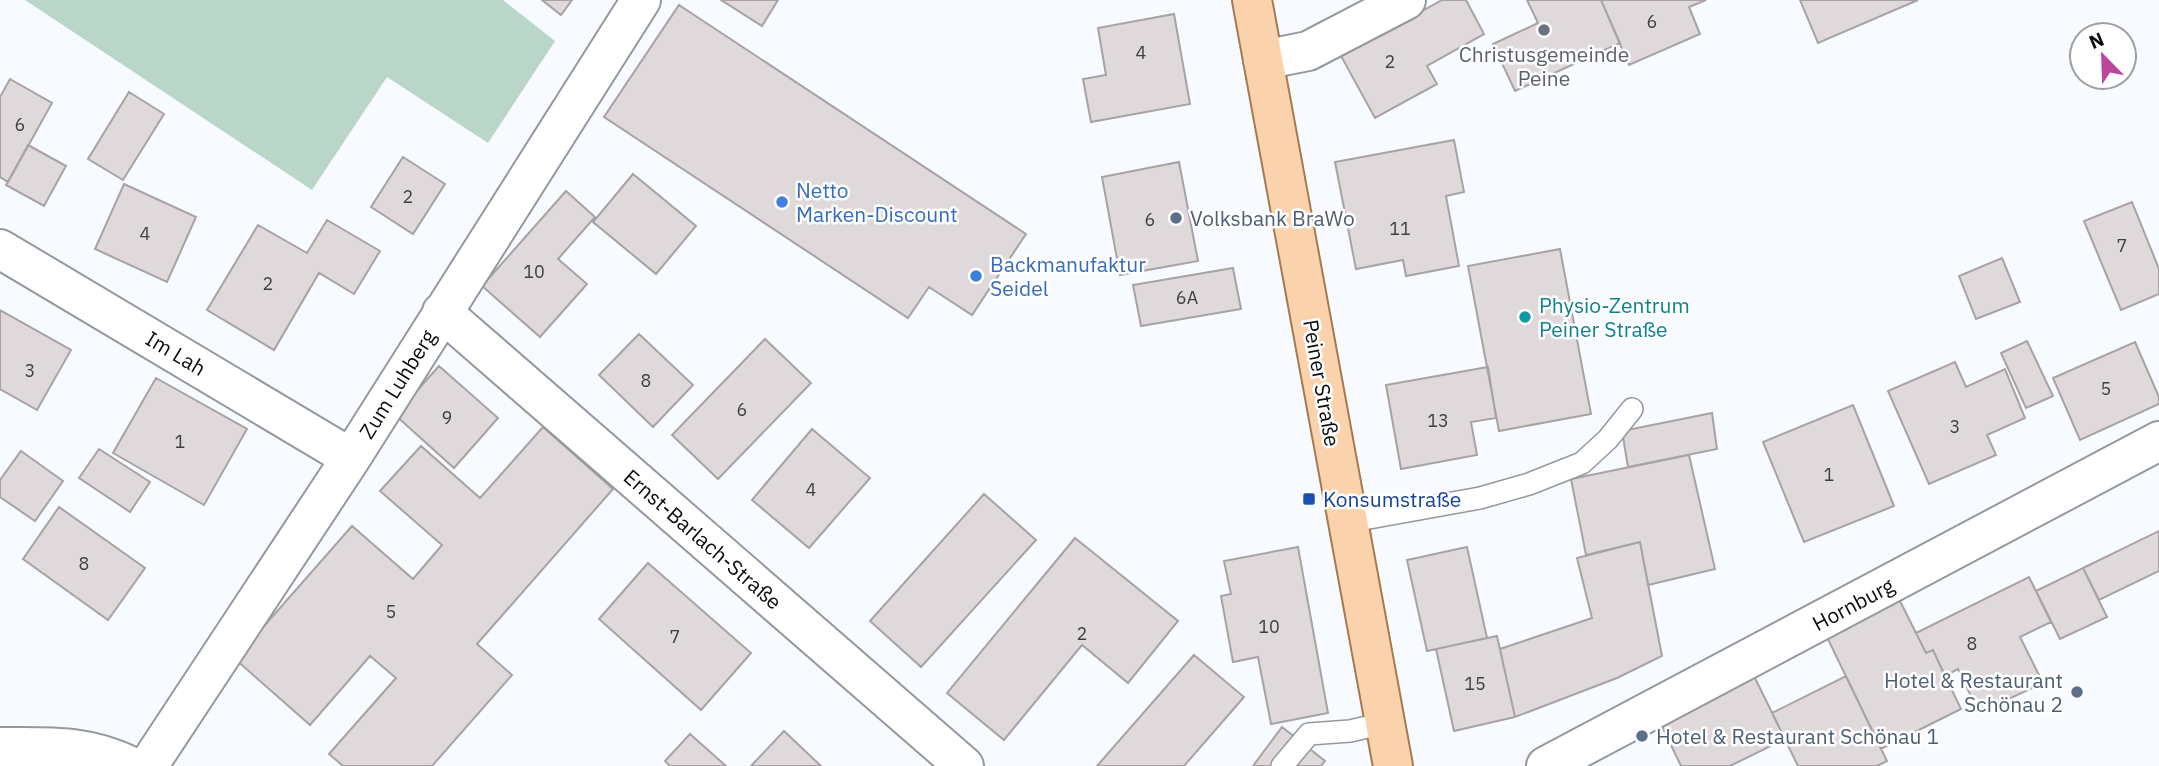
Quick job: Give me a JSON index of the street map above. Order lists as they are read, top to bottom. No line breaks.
{"streets":{"main road":["Peiner Straße"],"street":["Im Lah","Zum Luhberg","Ernst-Barlach-Straße","Hornburg"]},"crossings":[["Im Lah","Zum Luhberg"],["Zum Luhberg","Ernst-Barlach-Straße"]],"places":{"other":["Christusgemeinde Peine","Netto Marken-Discount","Volksbank BraWo","Backmanufaktur Seidel","Physio-Zentrum Peiner Straße","Hotel & Restaurant Schönau 2","Hotel & Restaurant Schönau 1"],"transit":["Konsumstraße"]},"house_numbers":["6","4","2","6","2","6","11","4","7","10","2","6A","3","8","5","6","9","13","3","1","1","4","8","5","10","2","7","8","15"],"north":"top left"}
